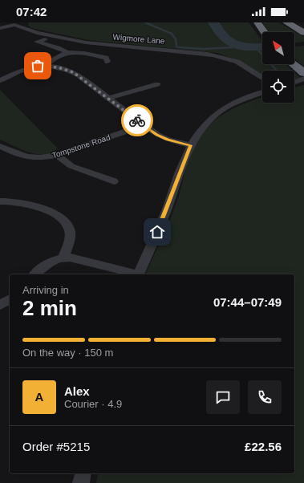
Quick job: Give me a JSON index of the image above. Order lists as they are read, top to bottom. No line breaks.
{"streets":{"street":["Wigmore Lane","Tompstone Road"]},"north":"top left","page":{"status":"07:42","heading":["2 min","Arriving in","07:44–07:49"],"panel":["Alex","Courier · 4.9","Order #5215","£22.56"],"bar":"On the way · 150 m","round":"A"}}
